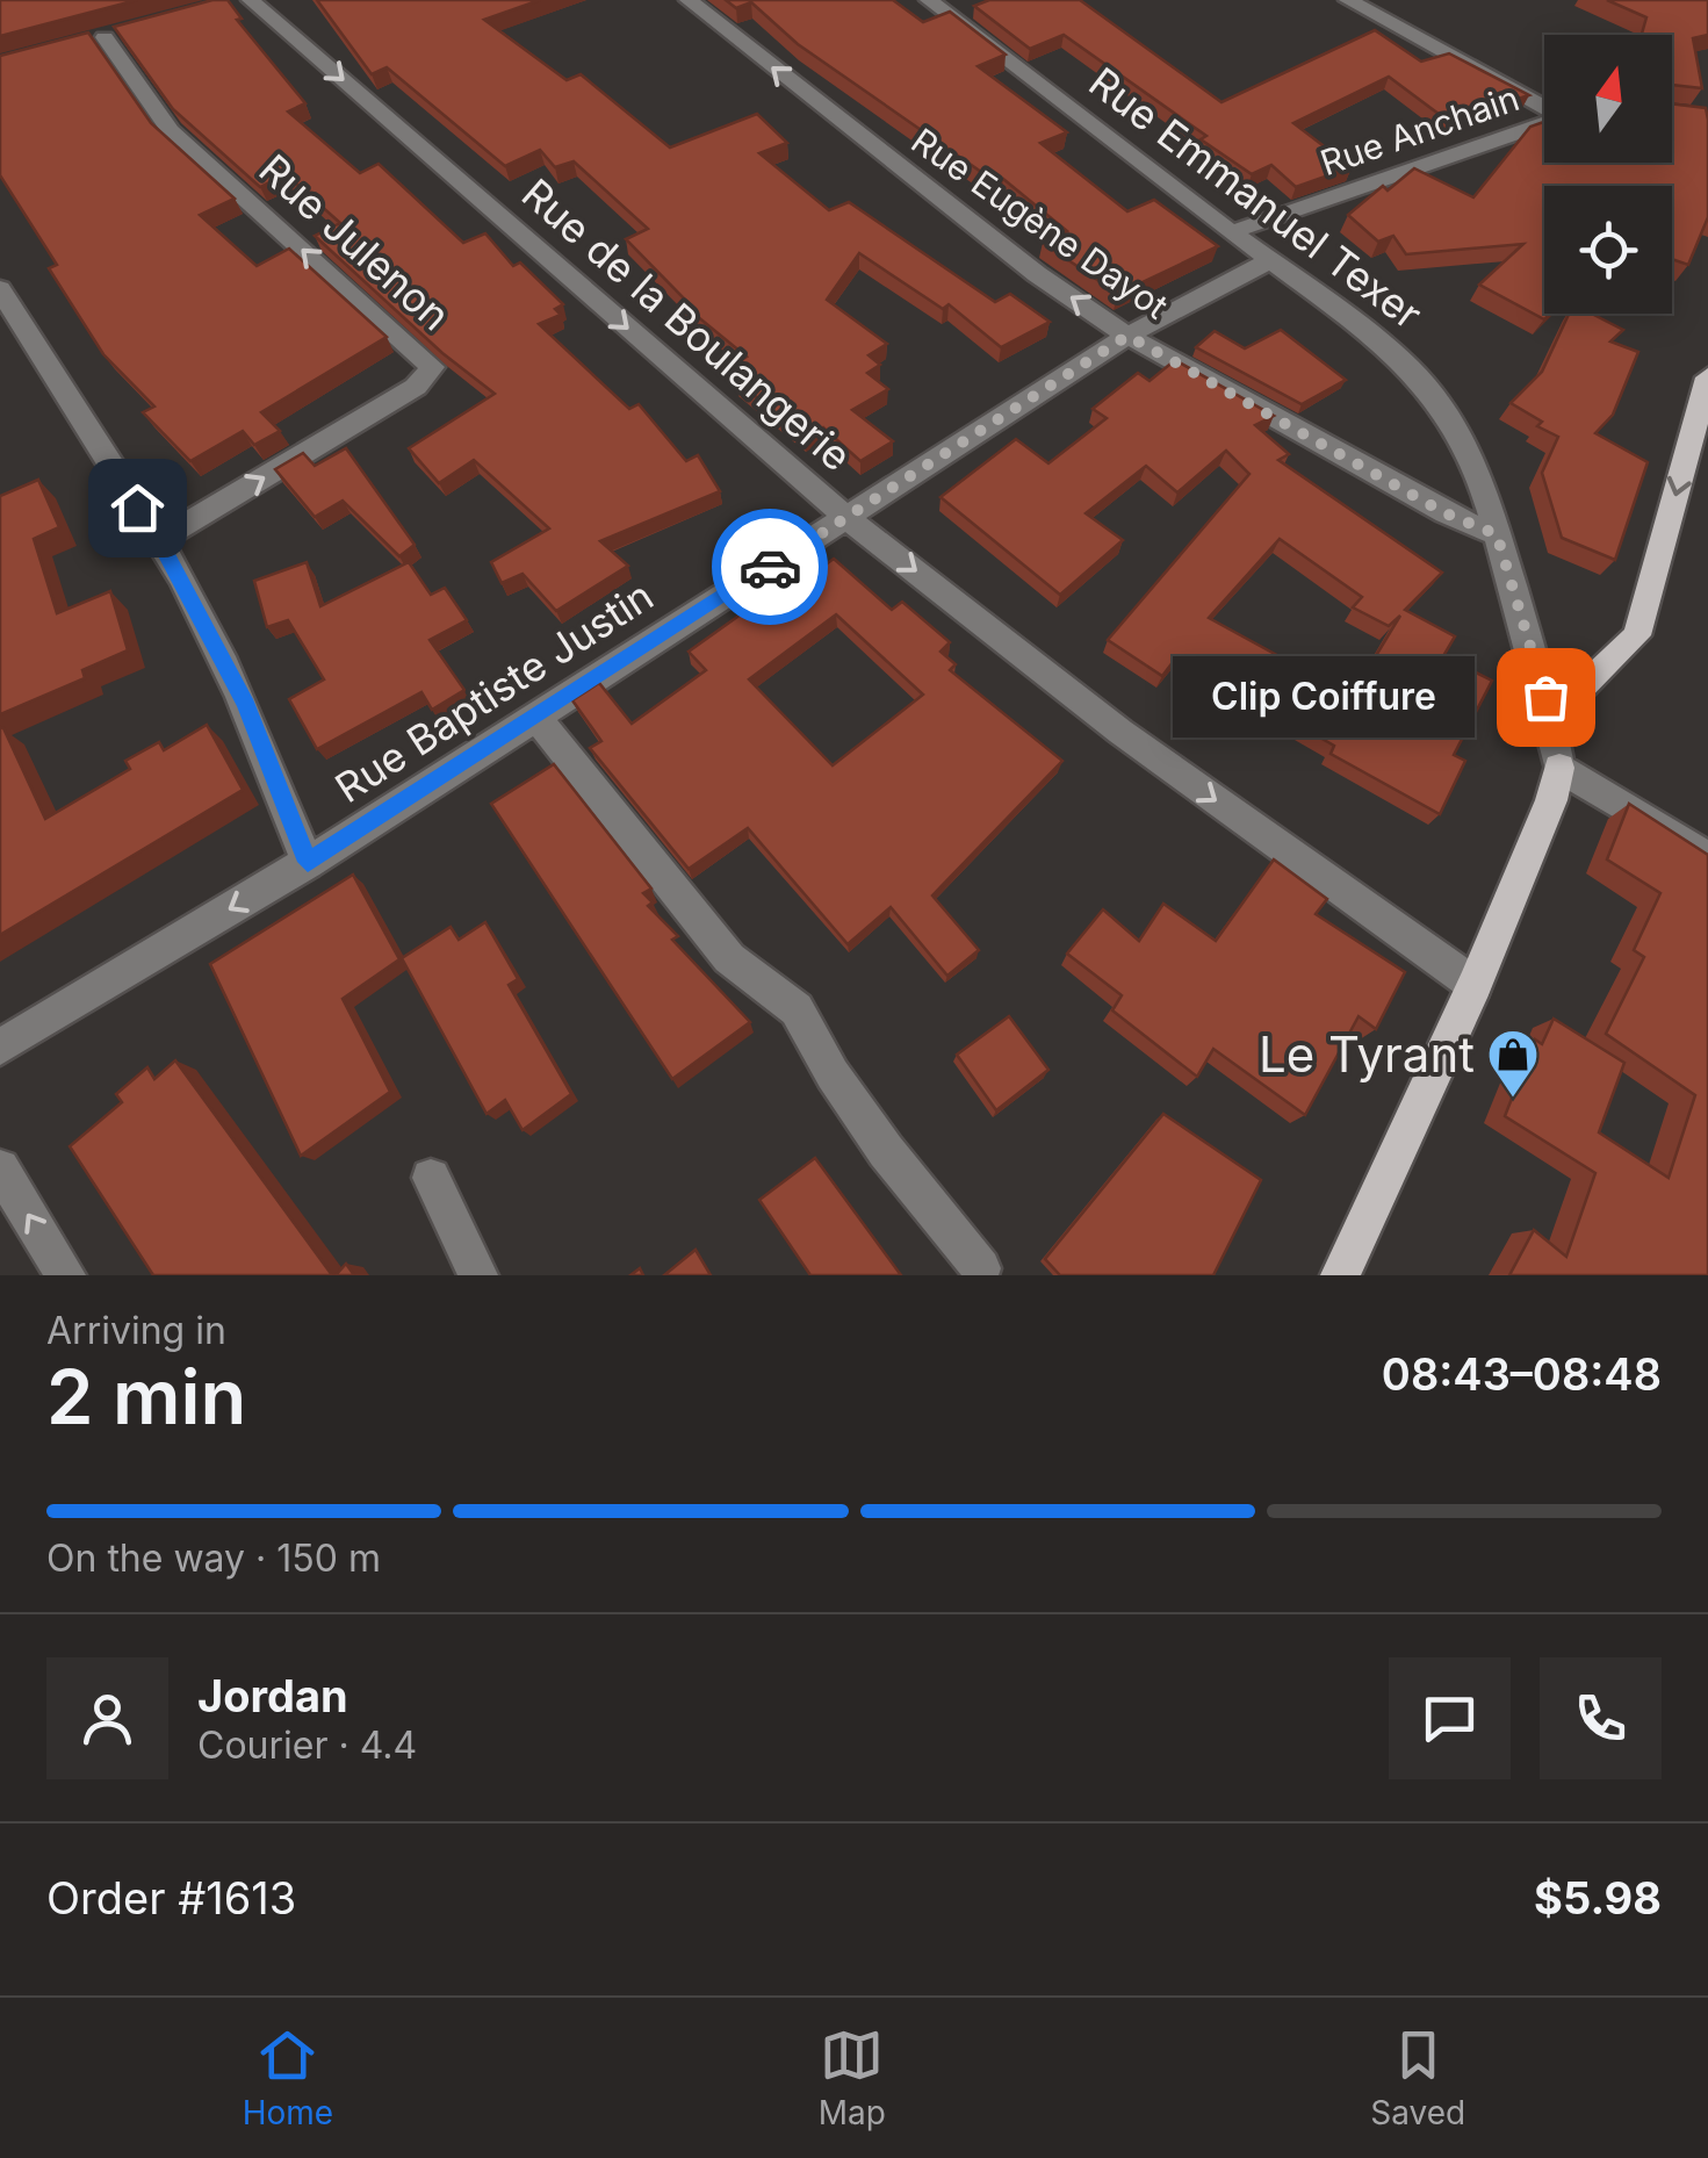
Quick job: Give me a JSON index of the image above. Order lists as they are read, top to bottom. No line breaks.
{"streets":{"street":["Rue Anchain","Rue Emmanuel Texer","Rue Eugène Dayot","Rue Julenon","Rue de la Boulangerie","Rue Baptiste Justin"]},"crossings":[["Rue Anchain","Rue Emmanuel Texer"],["Rue Emmanuel Texer","Rue Eugène Dayot"],["Rue Emmanuel Texer","Rue Baptiste Justin"],["Rue Eugène Dayot","Rue Baptiste Justin"],["Rue de la Boulangerie","Rue Baptiste Justin"]],"one_way":["Rue Eugène Dayot","Rue de la Boulangerie"],"places":{"other":["Clip Coiffure"],"shop":["Le Tyrant"]},"north":"top","page":{"bubble":"Clip Coiffure","heading":["2 min","Arriving in","08:43–08:48"],"panel":["Jordan","Courier · 4.4","Order #1613","$5.98"],"bar":"On the way · 150 m","tabs":["Home","Map","Saved"]}}
